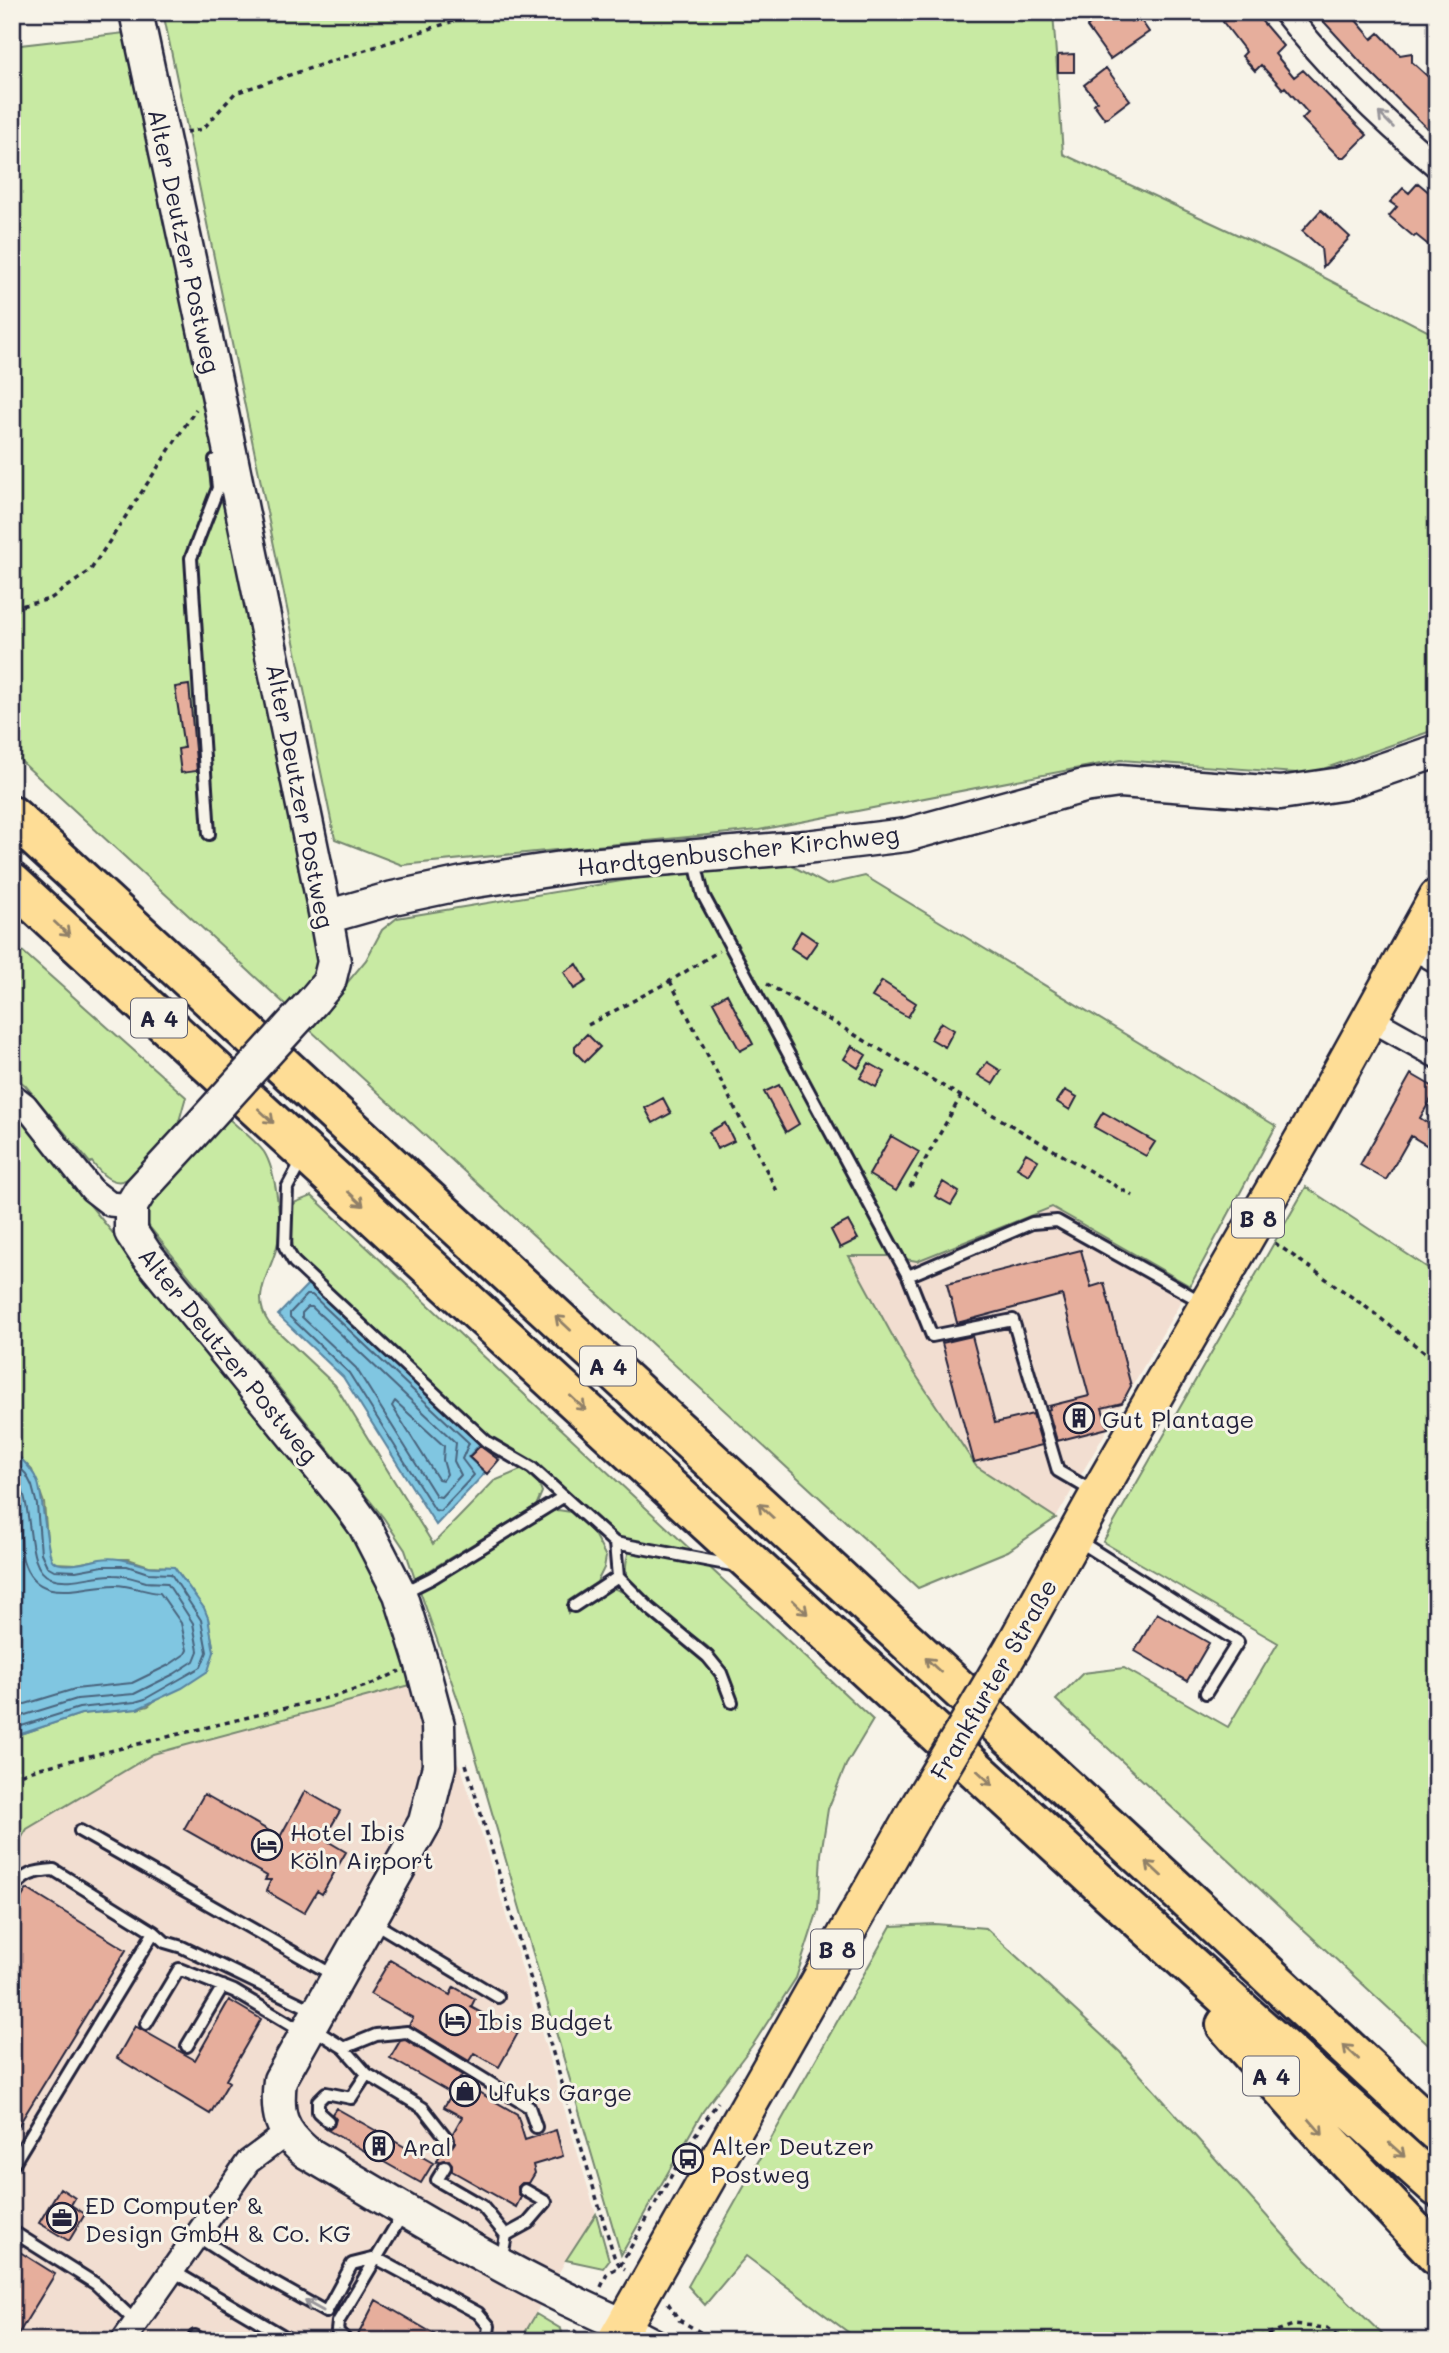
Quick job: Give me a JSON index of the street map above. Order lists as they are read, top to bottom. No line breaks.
{"streets":{"highway":["A 4"],"main road":["B 8","Frankfurter Straße"],"street":["Alter Deutzer Postweg","Hardtgenbuscher Kirchweg"]},"crossings":[["Alter Deutzer Postweg","Hardtgenbuscher Kirchweg"]],"places":{"building":["Gut Plantage","Aral"],"hotel":["Hotel Ibis Köln Airport","Ibis Budget"],"shop":["Ufuks Garge"],"bus stop":["Alter Deutzer Postweg"],"office":["ED Computer & Design GmbH & Co. KG"]}}
